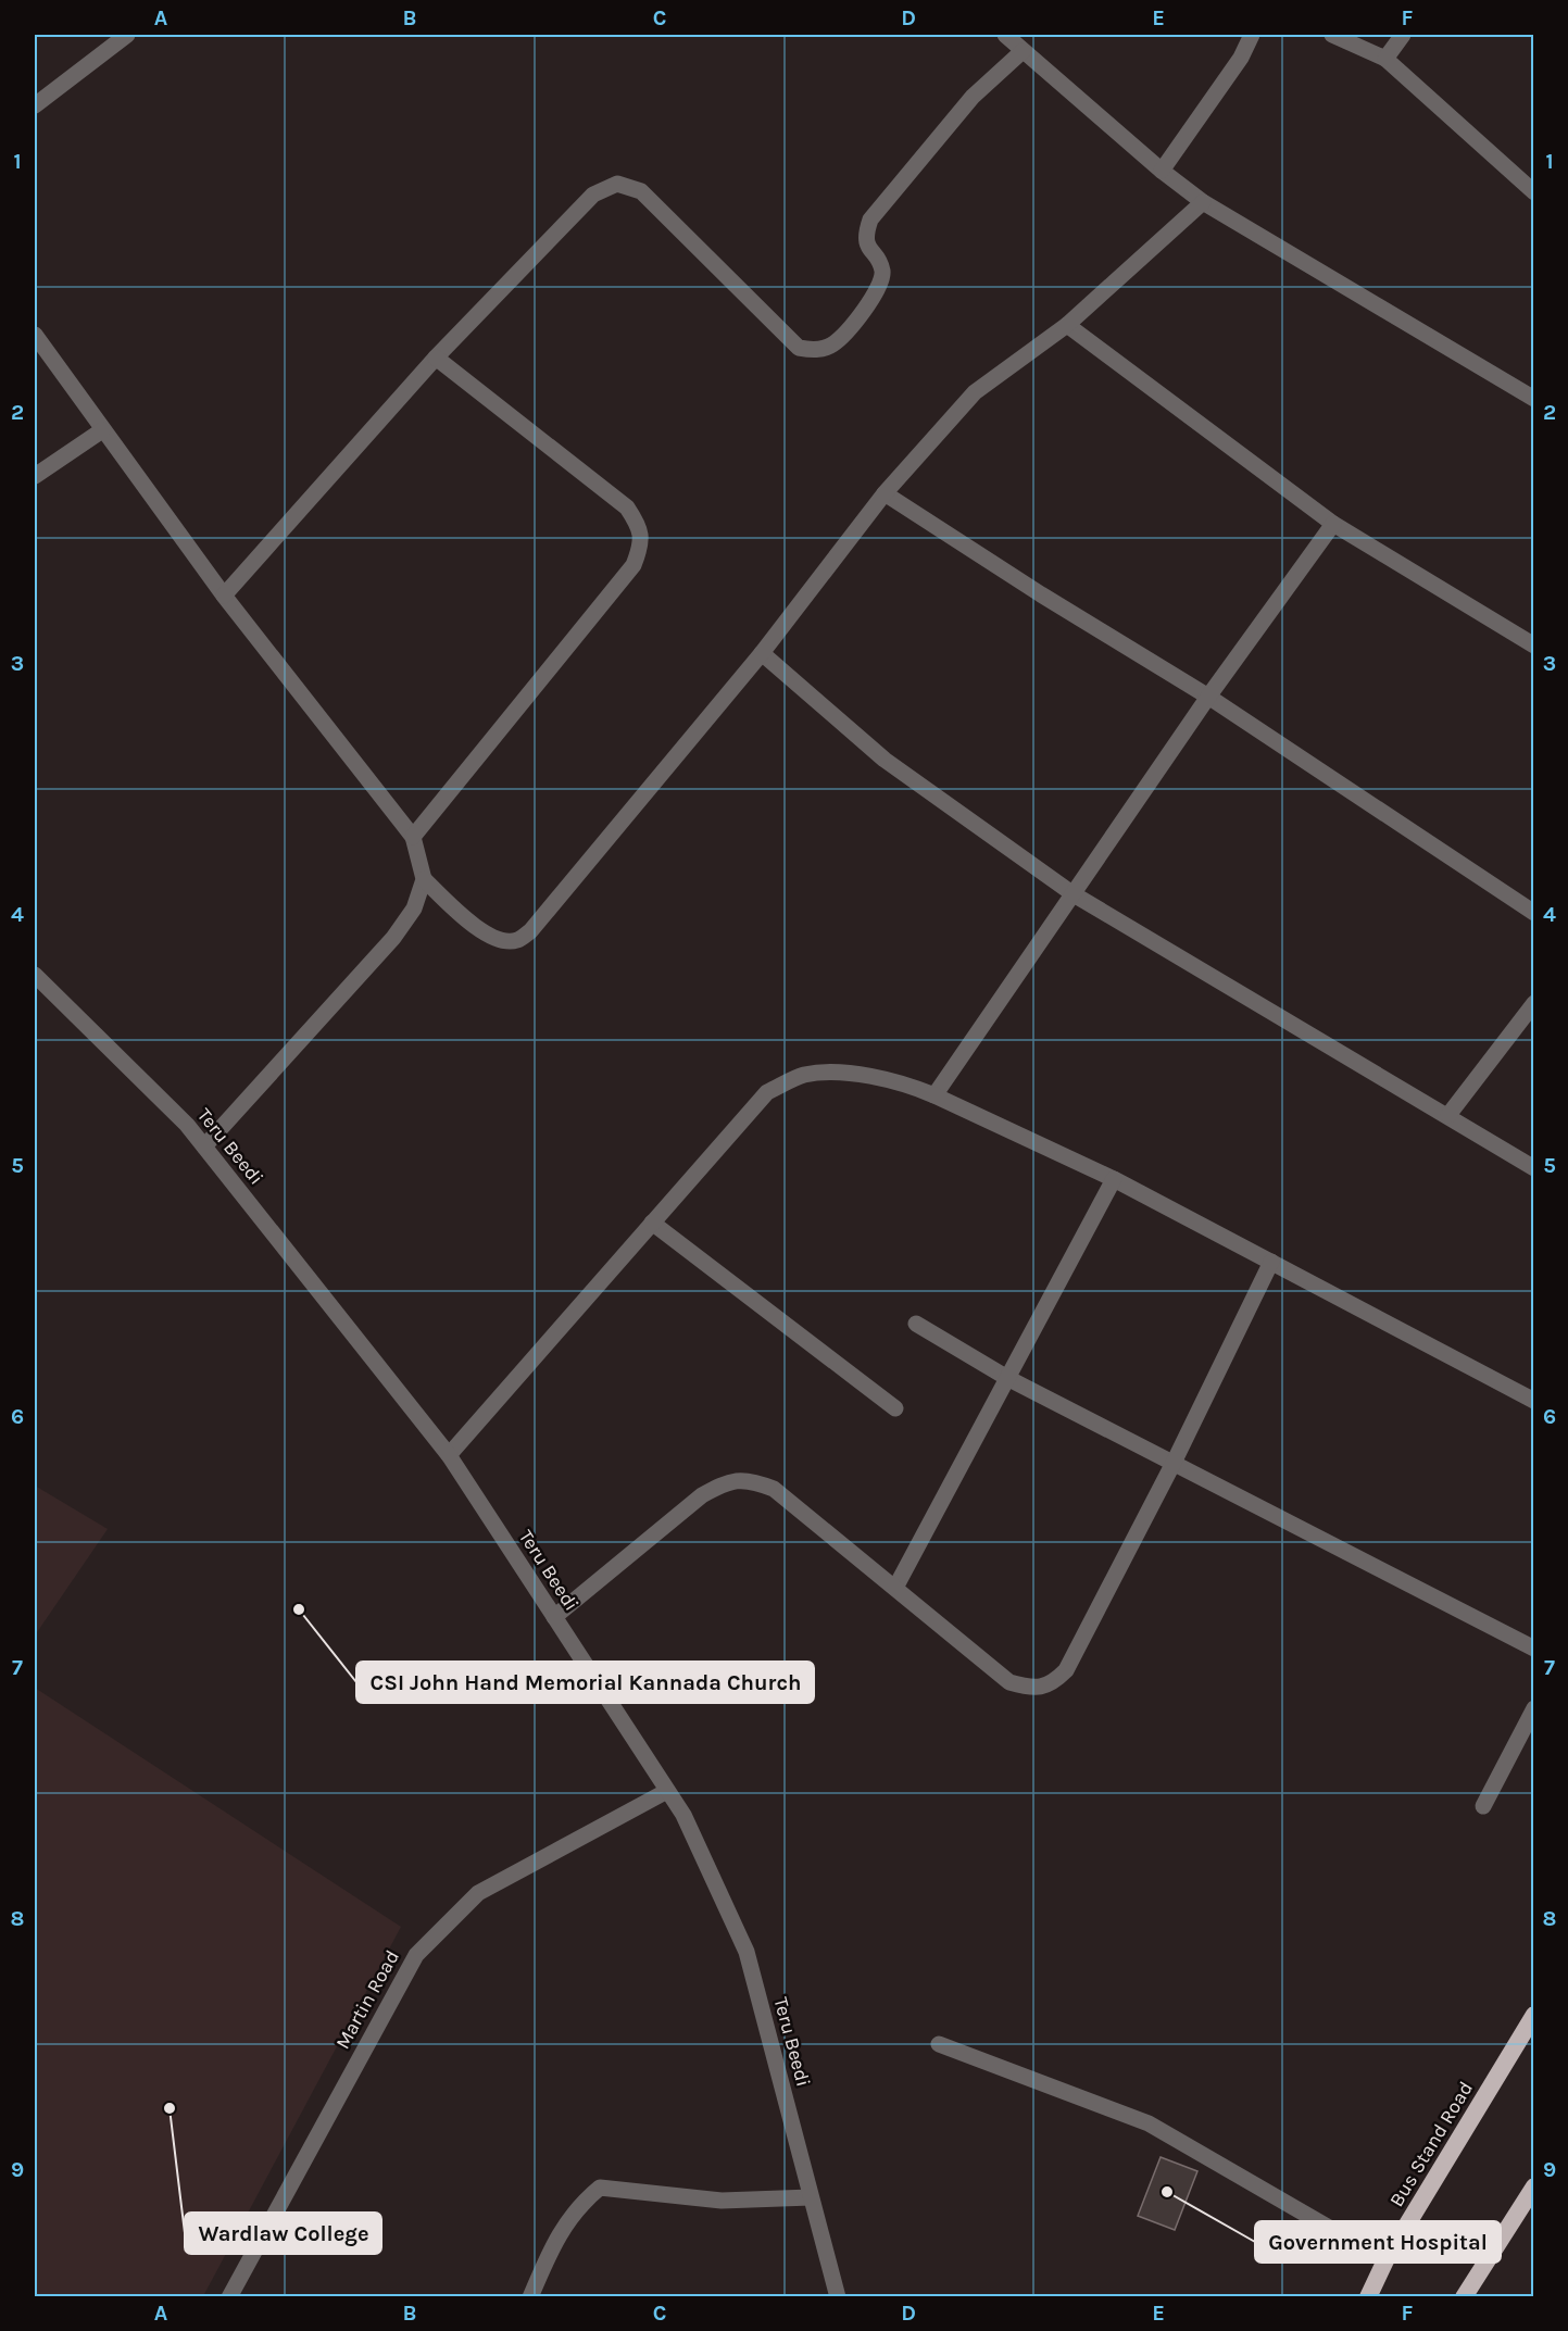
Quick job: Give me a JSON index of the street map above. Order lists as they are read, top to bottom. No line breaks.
{"streets":{"highway":["Bus Stand Road"],"street":["Teru Beedi","Martin Road"]},"crossings":[["Teru Beedi","Martin Road"]],"places":["CSI John Hand Memorial Kannada Church","Wardlaw College","Government Hospital"],"grid":{"columns":["A","B","C","D","E","F"],"rows":["1","2","3","4","5","6","7","8","9"]}}
